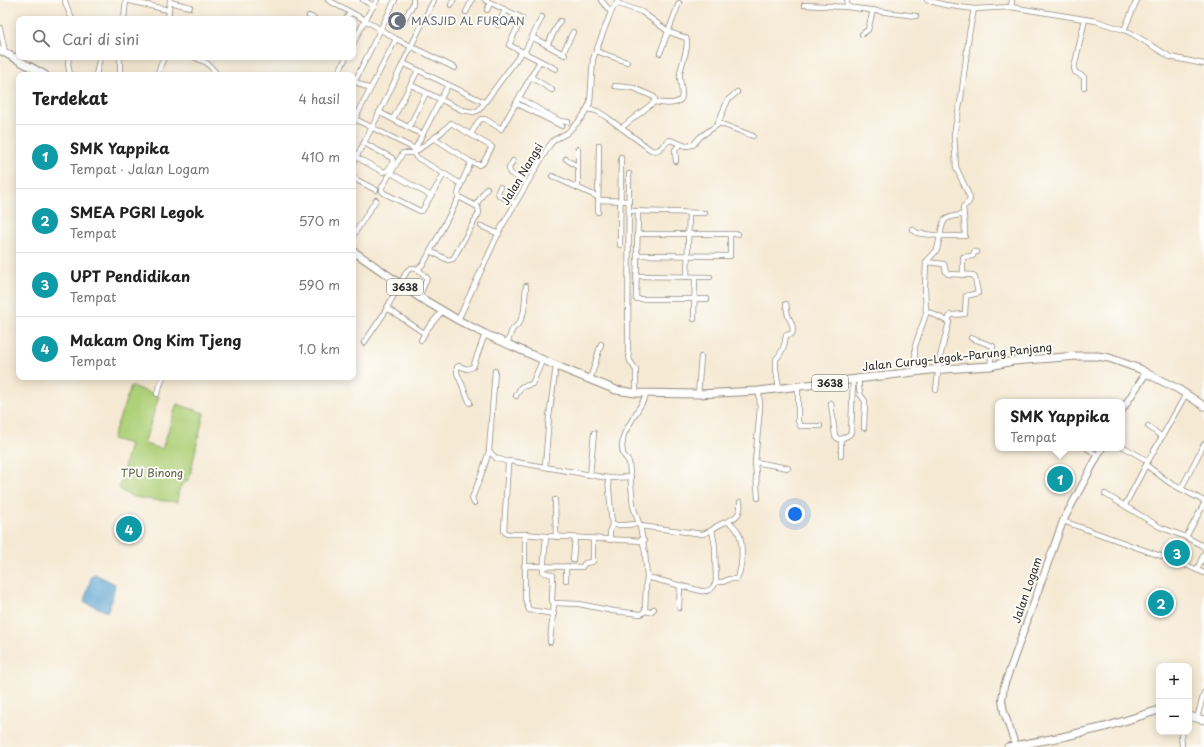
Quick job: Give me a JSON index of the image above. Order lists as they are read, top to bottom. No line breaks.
{"streets":{"main road":["3638","Jalan Curug–Legok–Parung Panjang"],"street":["Jalan Nangsi","Jalan Logam"]},"crossings":[["Jalan Nangsi","Jalan Curug–Legok–Parung Panjang"]],"parks":["TPU Binong"],"places":{"mosque":["MASJID AL FURQAN"]},"page":{"search":"Cari di sini","heading":["Terdekat","4 hasil"],"list":[{"mark":"1","name":"SMK Yappika","note":"Tempat · Jalan Logam","value":"410 m"},{"mark":"2","name":"SMEA PGRI Legok","note":"Tempat","value":"570 m"},{"mark":"3","name":"UPT Pendidikan","note":"Tempat","value":"590 m"},{"mark":"4","name":"Makam Ong Kim Tjeng","note":"Tempat","value":"1.0 km"}],"popup":["SMK Yappika","Tempat"],"pins":["1","4","3","2"],"map_buttons":["+","−"]}}
